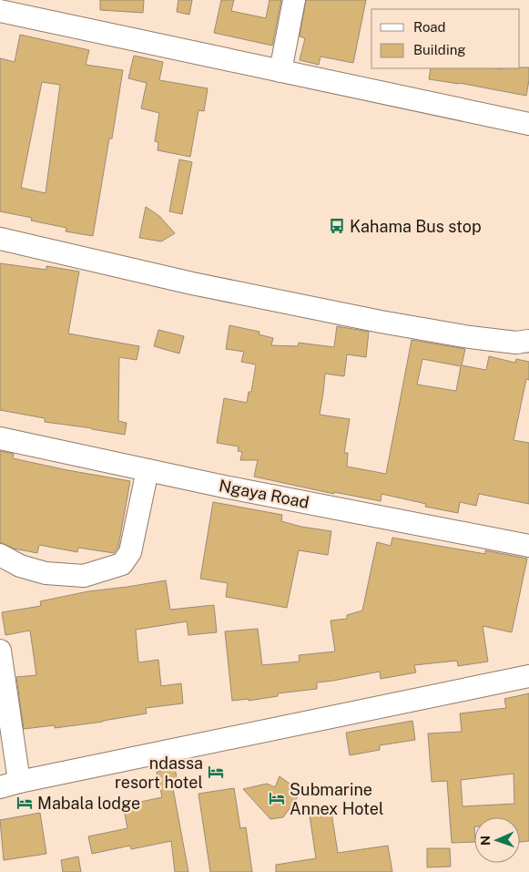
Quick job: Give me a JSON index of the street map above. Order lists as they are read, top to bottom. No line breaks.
{"streets":{"street":["Ngaya Road"]},"places":{"bus stop":["Kahama Bus stop"],"hotel":["ndassa resort hotel","Submarine Annex Hotel","Mabala lodge"]},"legend":["Road","Building"],"north":"left"}
